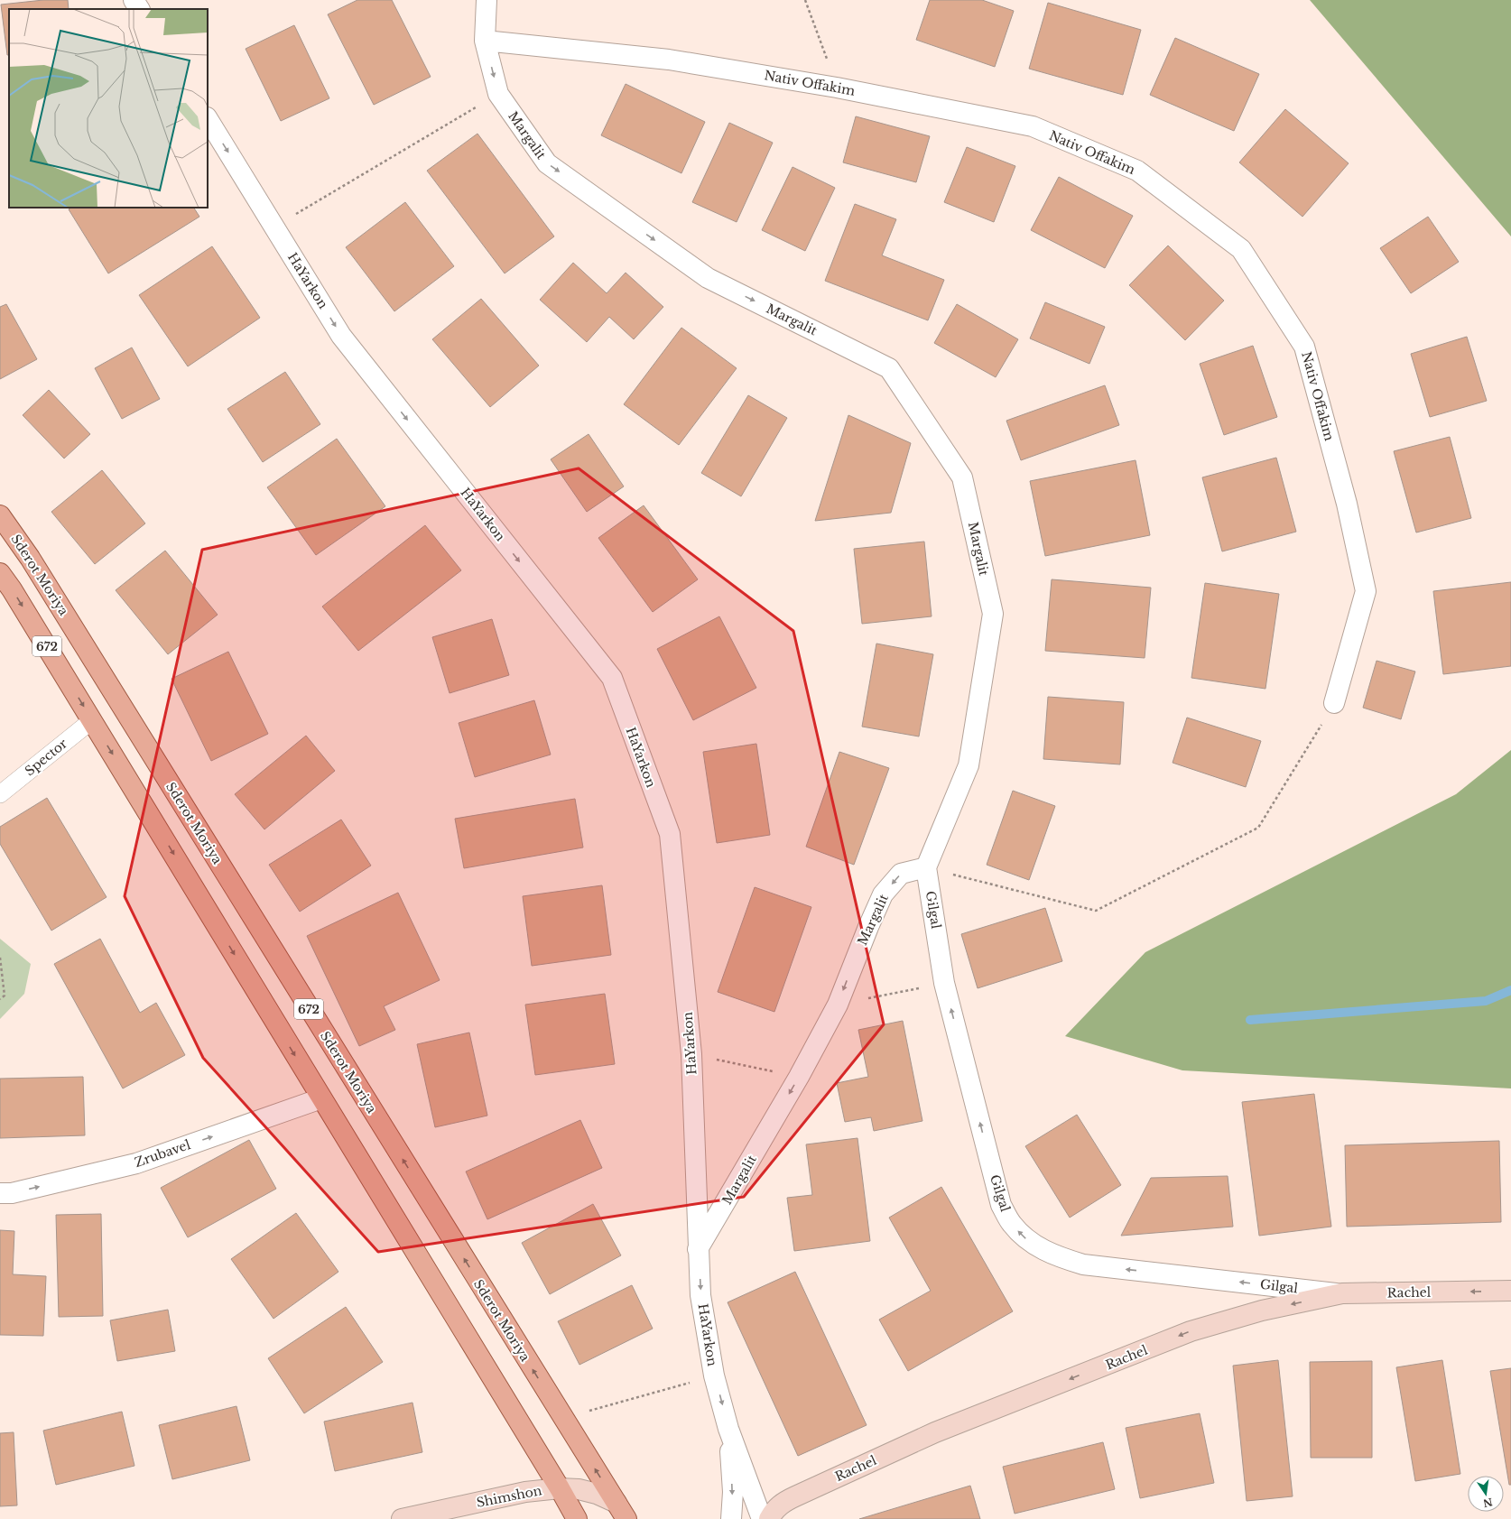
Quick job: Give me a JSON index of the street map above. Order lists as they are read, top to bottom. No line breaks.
{"streets":{"main road":["Sderot Moriya","672"],"street":["Nativ Offakim","Margalit","HaYarkon","Gilgal","Zrubavel","Rachel","Shimshon"],"lane":["Spector"]},"crossings":[["Nativ Offakim","Margalit"],["Margalit","HaYarkon"],["Margalit","Gilgal"],["Sderot Moriya","Shimshon"],["672","Spector"],["672","Zrubavel"],["672","Shimshon"],["Gilgal","Rachel"]],"one_way":["Margalit","HaYarkon","Gilgal","Zrubavel","Rachel"],"north":"bottom"}
